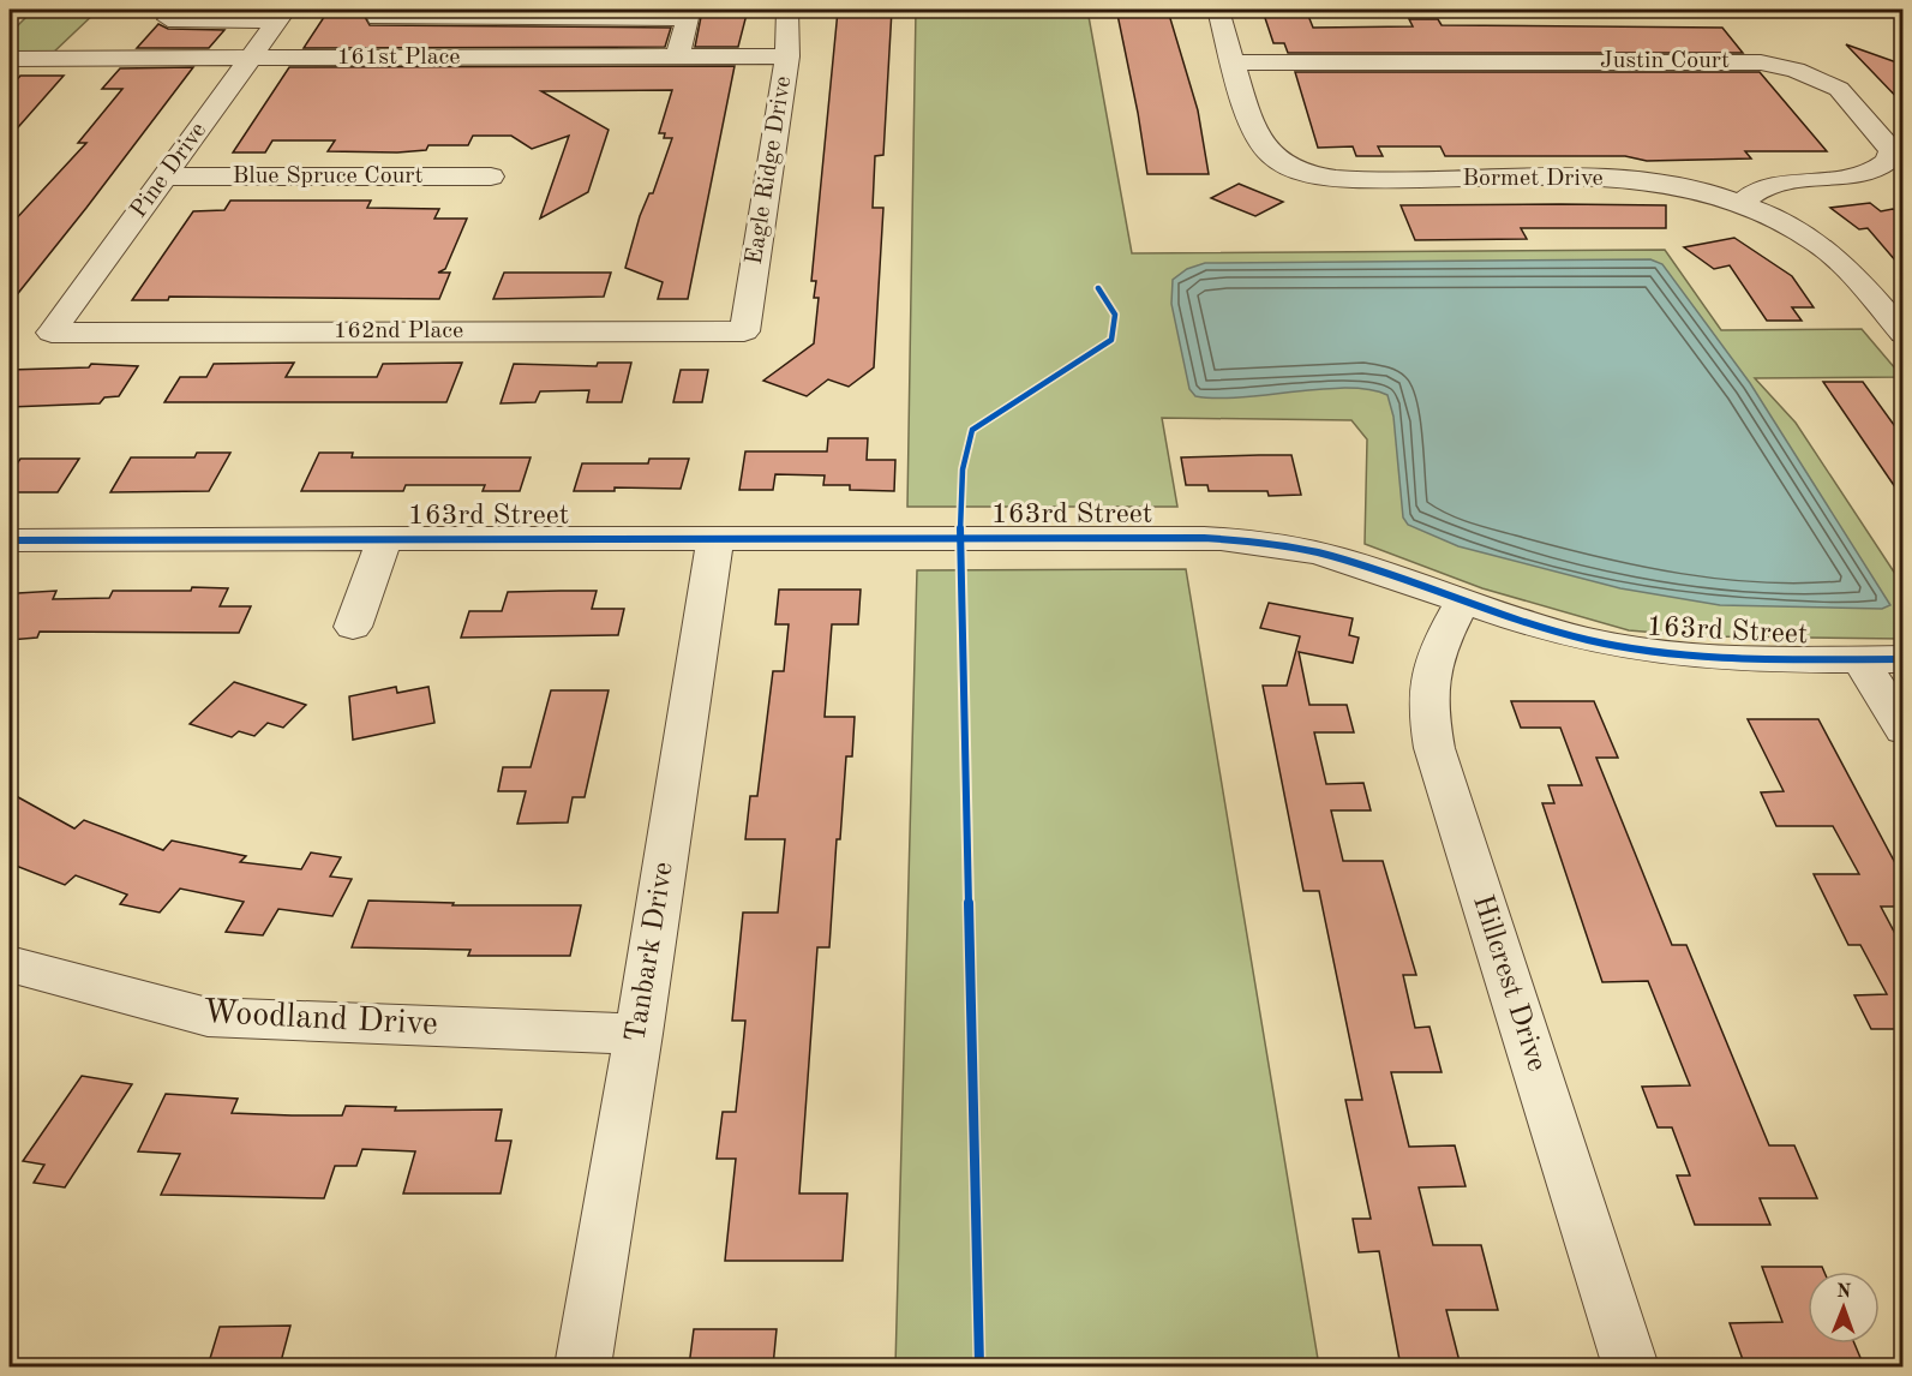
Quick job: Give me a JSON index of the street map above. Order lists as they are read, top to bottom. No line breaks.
{"streets":{"street":["161st Place","Justin Court","Pine Drive","Eagle Ridge Drive","Blue Spruce Court","Bormet Drive","162nd Place","163rd Street","Tanbark Drive","Hillcrest Drive","Woodland Drive"]},"crossings":[["161st Place","Pine Drive"],["161st Place","Eagle Ridge Drive"],["Justin Court","Bormet Drive"],["Pine Drive","Blue Spruce Court"],["Pine Drive","162nd Place"],["Eagle Ridge Drive","162nd Place"],["163rd Street","Tanbark Drive"],["163rd Street","Hillcrest Drive"],["Tanbark Drive","Woodland Drive"]],"north":"top"}
